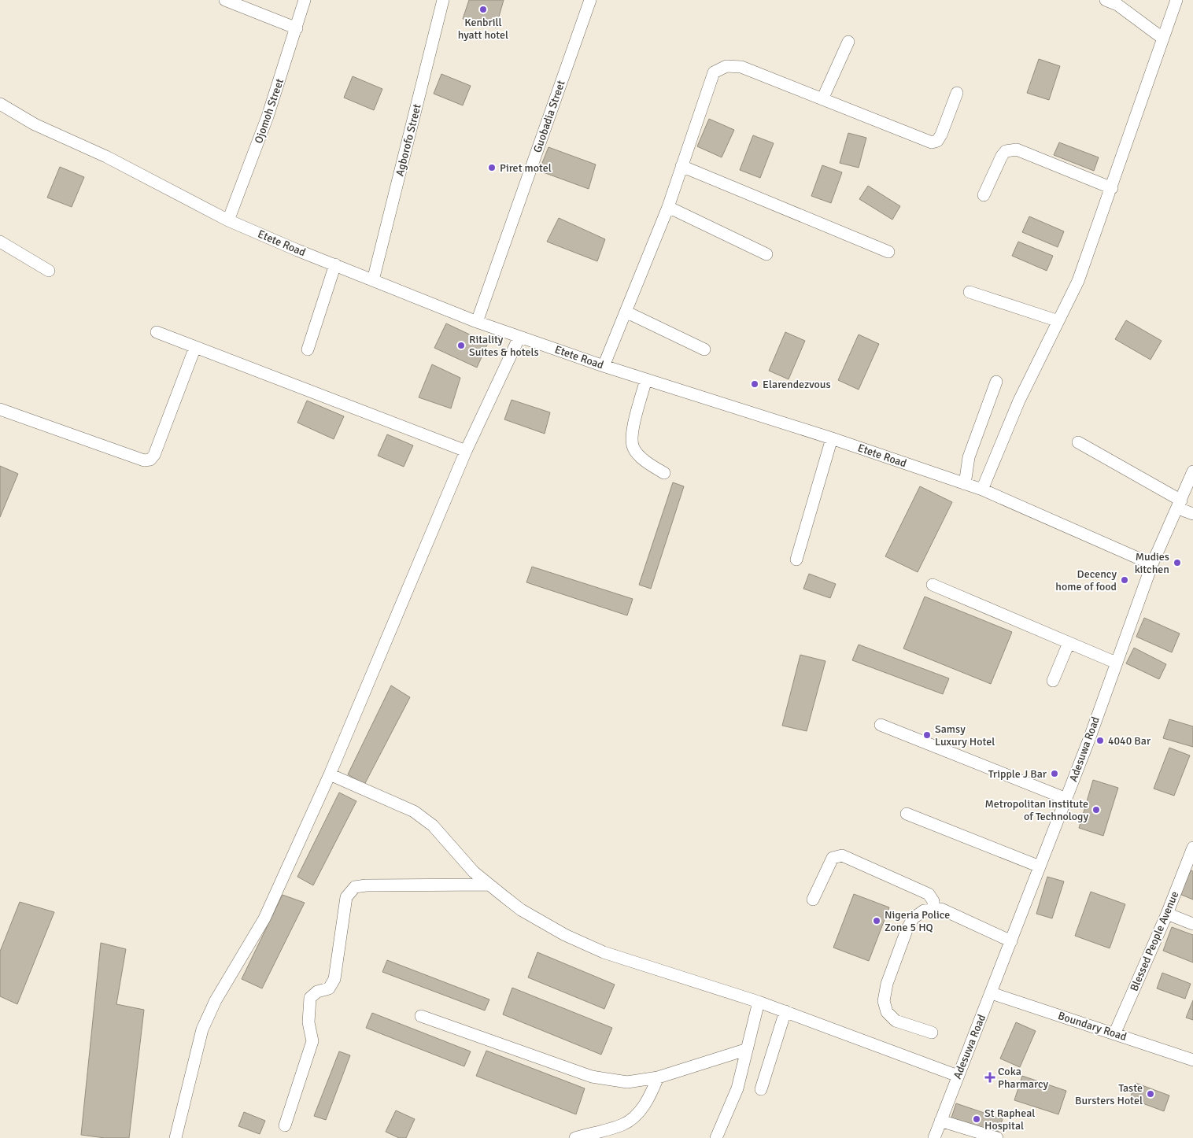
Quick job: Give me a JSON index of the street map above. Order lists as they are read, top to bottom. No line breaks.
{"streets":{"street":["Ojomoh Street","Guobadia Street","Agborofo Street","Etete Road","Adesuwa Road","Blessed People Avenue","Boundary Road"]},"crossings":[["Ojomoh Street","Etete Road"],["Guobadia Street","Etete Road"],["Agborofo Street","Etete Road"],["Etete Road","Adesuwa Road"],["Adesuwa Road","Boundary Road"],["Blessed People Avenue","Boundary Road"]],"places":{"other":["Kenbrill hyatt hotel","Piret motel","Ritality Suites & hotels","Elarendezvous","Mudies kitchen","Decency home of food","Samsy Luxury Hotel","4040 Bar","Tripple J Bar","Metropolitan Institute of Technology","Nigeria Police Zone 5 HQ","Taste Bursters Hotel","St Rapheal Hospital"],"health":["Coka Pharmarcy"]}}
